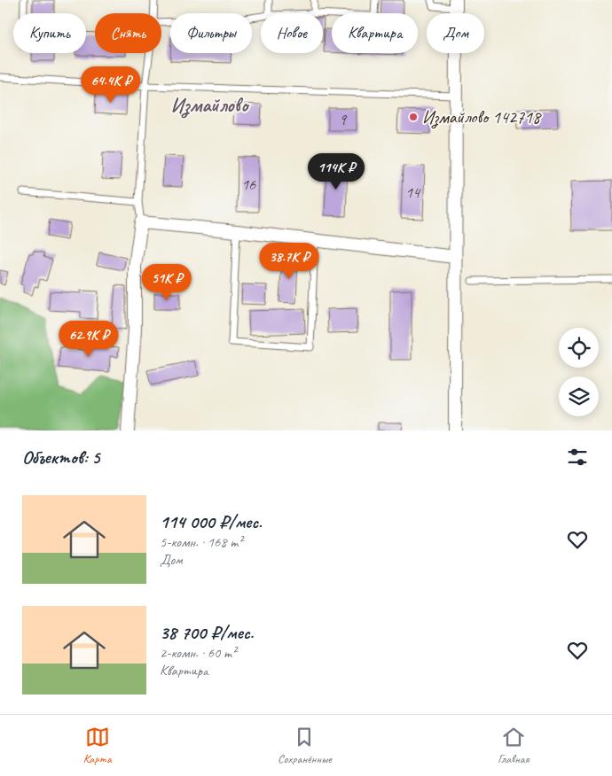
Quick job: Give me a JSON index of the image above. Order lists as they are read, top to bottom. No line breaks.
{"districts":["Измайлово"],"places":["Измайлово 142718"],"house_numbers":["9","16","14"],"page":{"chip":["Купить","Снять","Фильтры","Новое","Квартира","Дом"],"price":["64.4K ₽","114K ₽","38.7K ₽","51K ₽","62.9K ₽"],"heading":"Объектов: 5","list":[{"name":"114 000 ₽/мес.","note":"5-комн. · 168 m² · Дом"},{"name":"38 700 ₽/мес.","note":"2-комн. · 60 m² · Квартира"}],"tabs":["Карта","Сохранённые","Главная"]}}
